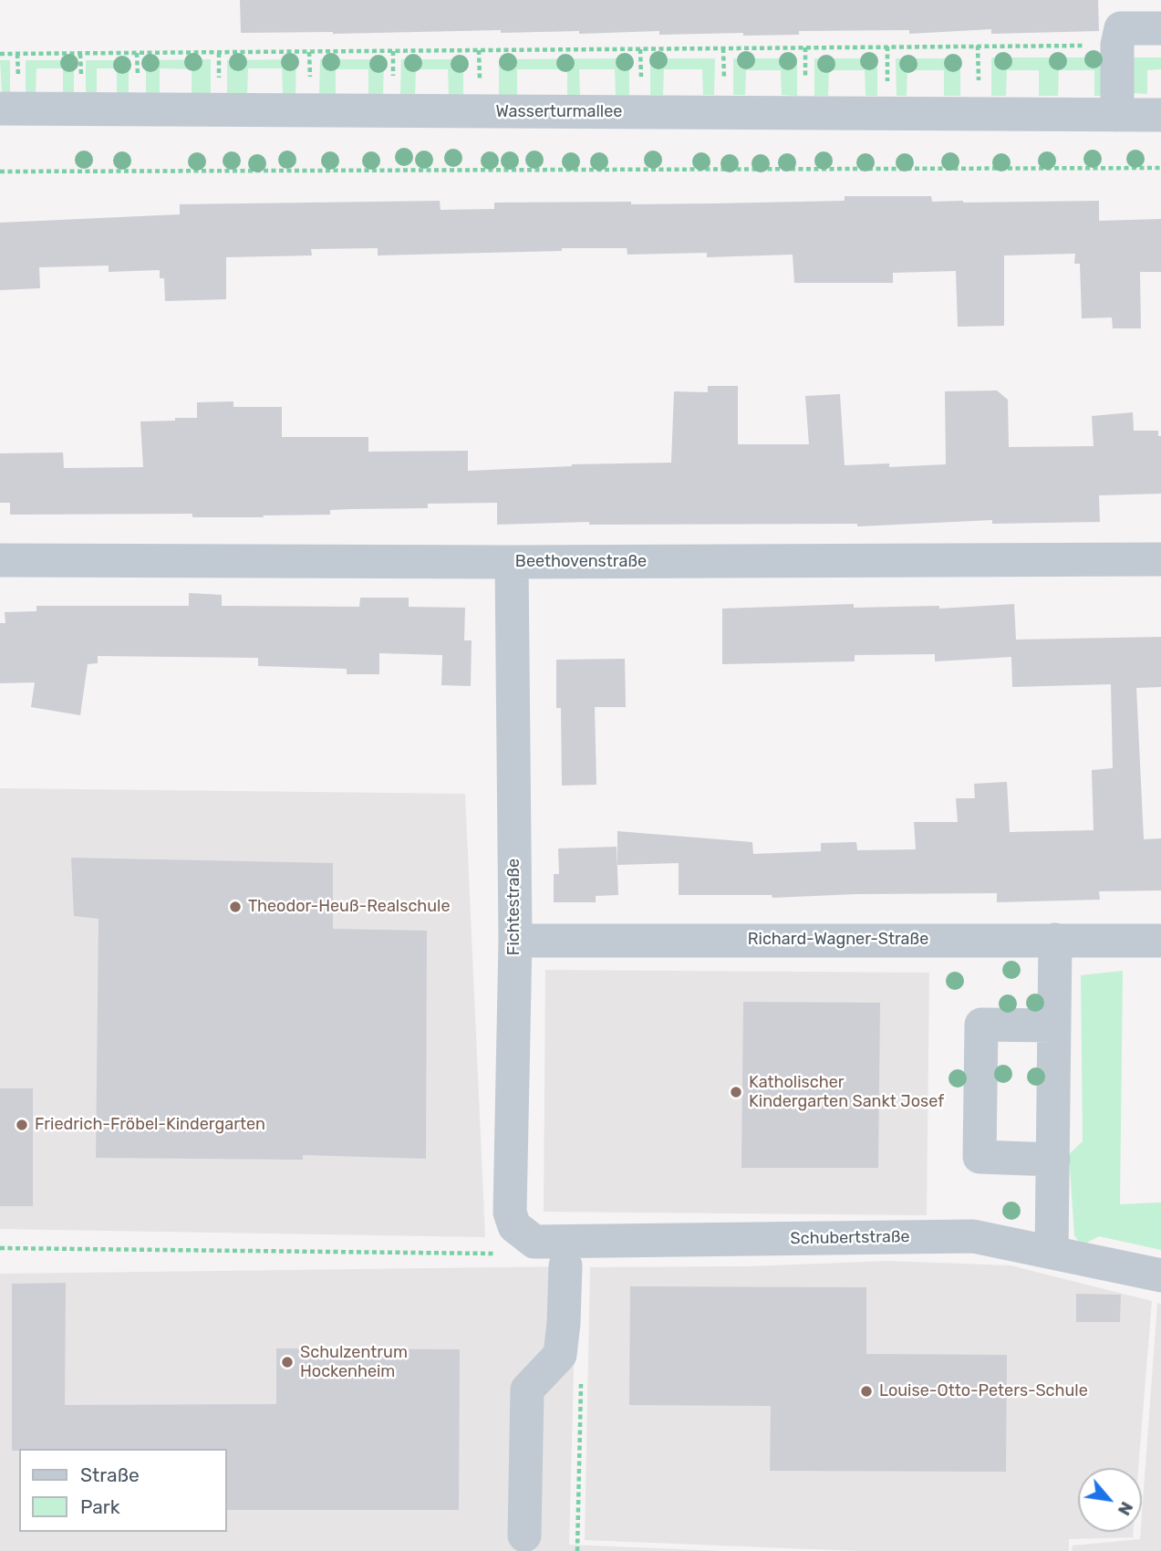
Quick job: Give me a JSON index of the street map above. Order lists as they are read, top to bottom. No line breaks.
{"streets":{"street":["Wasserturmallee","Beethovenstraße","Fichtestraße","Richard-Wagner-Straße","Schubertstraße"]},"crossings":[["Beethovenstraße","Fichtestraße"],["Fichtestraße","Richard-Wagner-Straße"],["Fichtestraße","Schubertstraße"]],"places":["Theodor-Heuß-Realschule","Katholischer Kindergarten Sankt Josef","Friedrich-Fröbel-Kindergarten","Schulzentrum Hockenheim","Louise-Otto-Peters-Schule"],"legend":["Straße","Park"],"north":"bottom right"}
